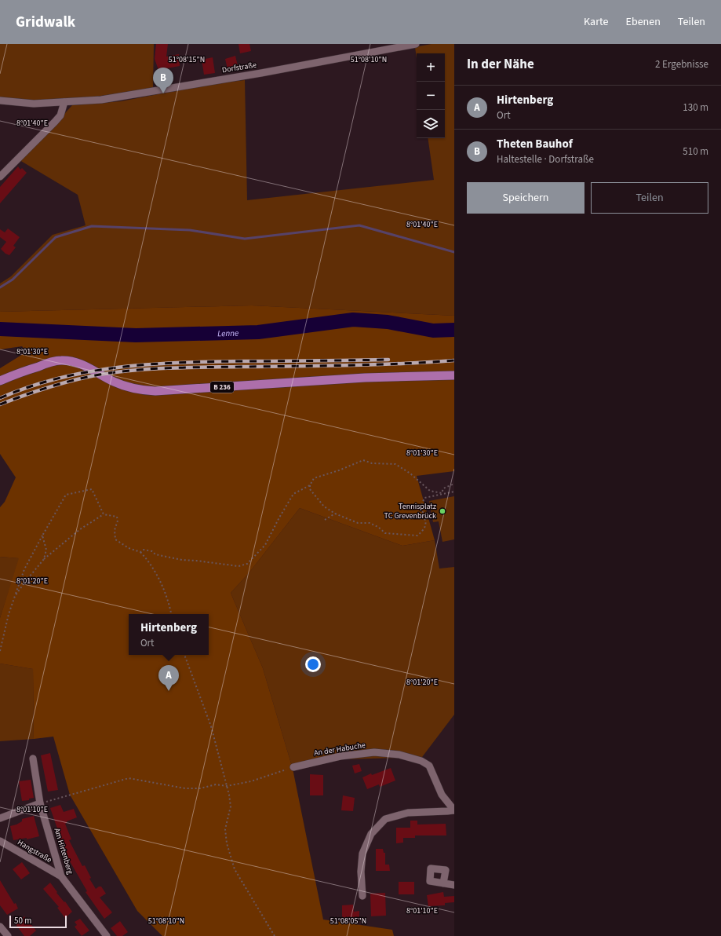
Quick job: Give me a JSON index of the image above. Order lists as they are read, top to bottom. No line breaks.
{"streets":{"main road":["B 236"],"street":["Dorfstraße","An der Habuche","Hangstraße","Am Hirtenberg"]},"crossings":[["Hangstraße","Am Hirtenberg"]],"water":["Lenne"],"places":["Tennisplatz TC Grevenbrück"],"scale_bar":"50 m","page":{"header":"Gridwalk","nav":["Karte","Ebenen","Teilen"],"heading":["In der Nähe","2 Ergebnisse"],"map_buttons":["+","−"],"pins":["B","A"],"list":[{"mark":"A","name":"Hirtenberg","note":"Ort","value":"130 m"},{"mark":"B","name":"Theten Bauhof","note":"Haltestelle · Dorfstraße","value":"510 m"}],"buttons":["Speichern","Teilen"],"popup":["Hirtenberg","Ort"],"scale":"50 m"},"coordinates":["51°08'15\"N","51°08'10\"N","8°01'40\"E","8°01'30\"E","8°01'20\"E","8°01'10\"E","51°08'05\"N"]}
